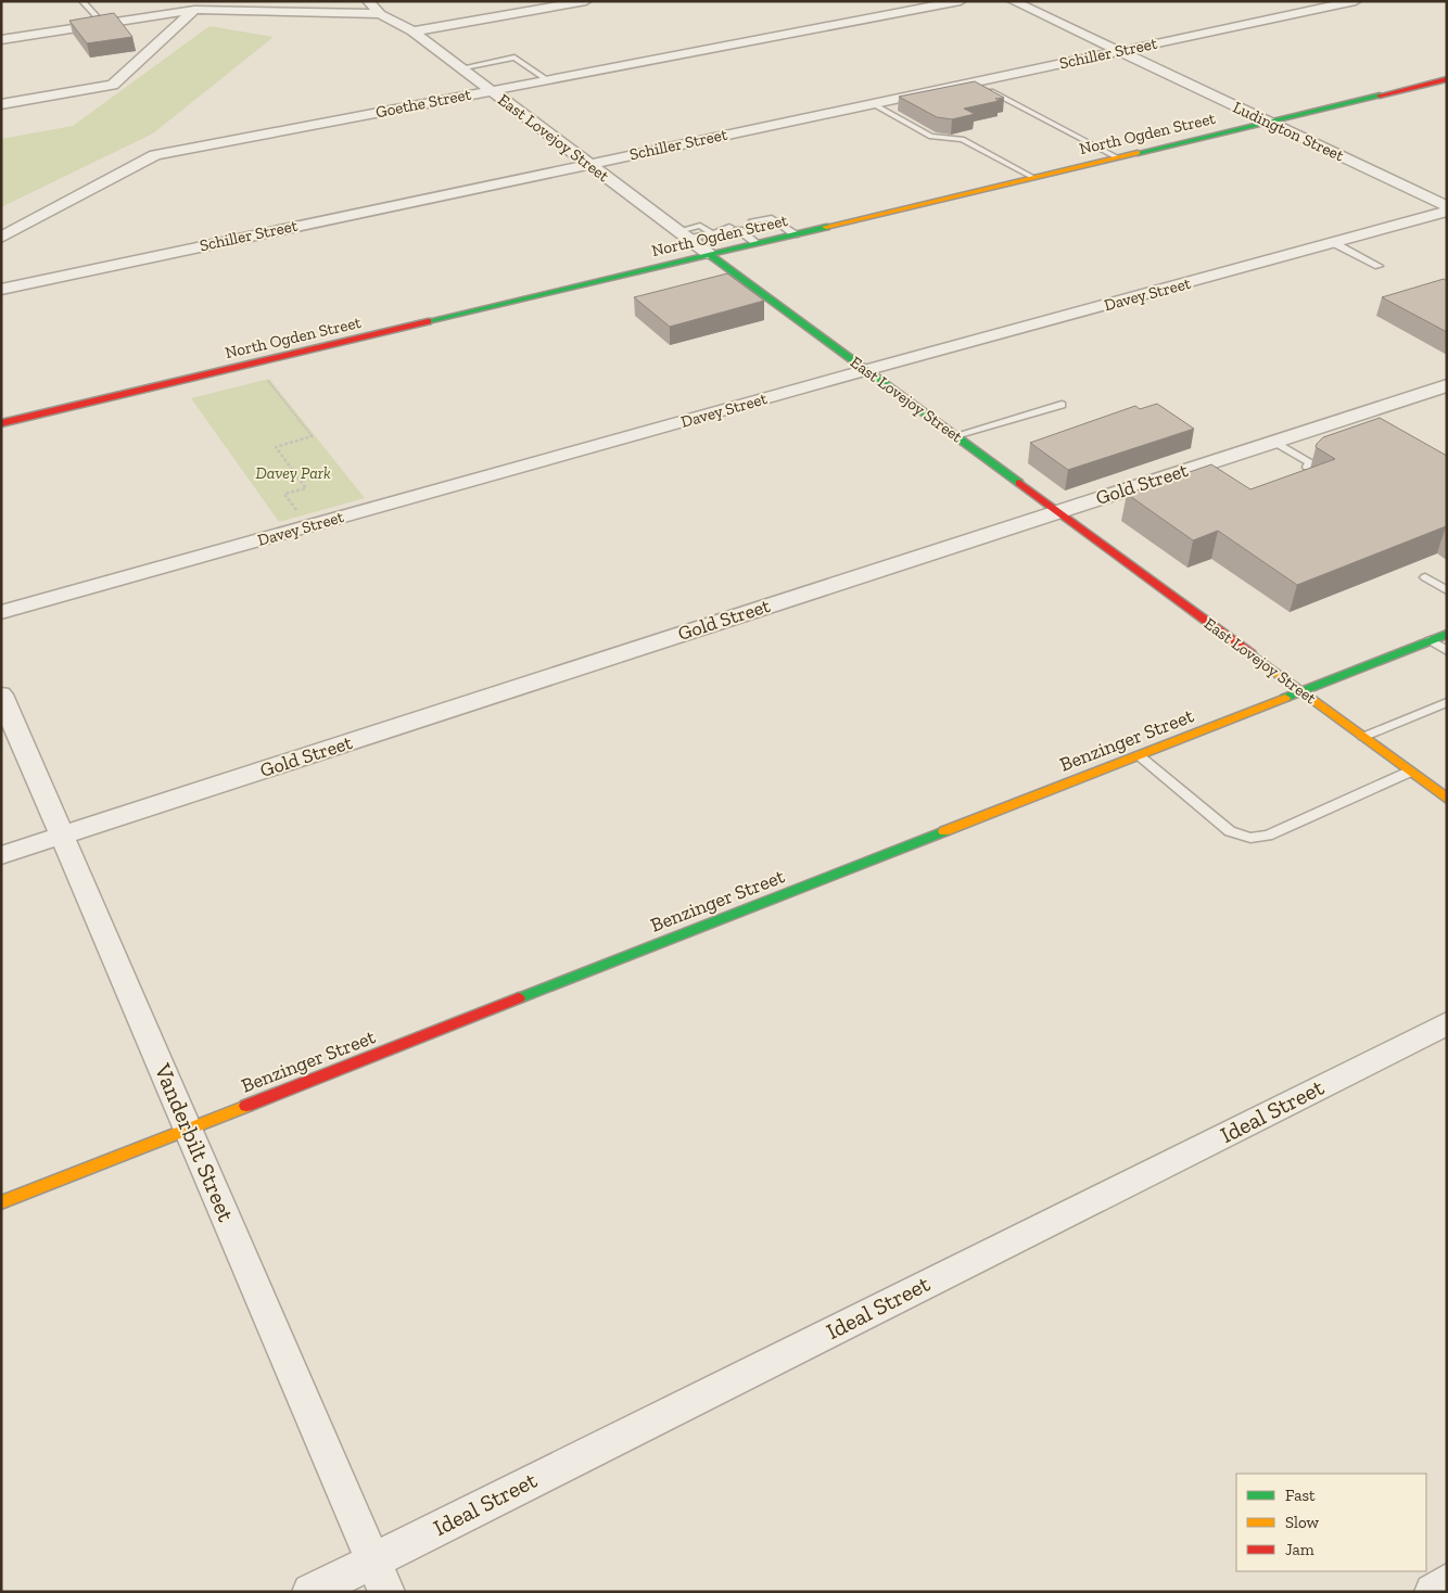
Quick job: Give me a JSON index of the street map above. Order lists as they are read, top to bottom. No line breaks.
{"streets":{"street":["Schiller Street","Goethe Street","Ludington Street","North Ogden Street","East Lovejoy Street","Davey Street","Gold Street","Benzinger Street","Ideal Street","Vanderbilt Street"]},"crossings":[["Schiller Street","Ludington Street"],["Schiller Street","East Lovejoy Street"],["Goethe Street","East Lovejoy Street"],["Ludington Street","North Ogden Street"],["North Ogden Street","East Lovejoy Street"],["East Lovejoy Street","Davey Street"],["East Lovejoy Street","Gold Street"],["East Lovejoy Street","Benzinger Street"],["Gold Street","Vanderbilt Street"],["Benzinger Street","Vanderbilt Street"],["Ideal Street","Vanderbilt Street"]],"parks":["Davey Park"],"legend":["Fast","Slow","Jam"]}
